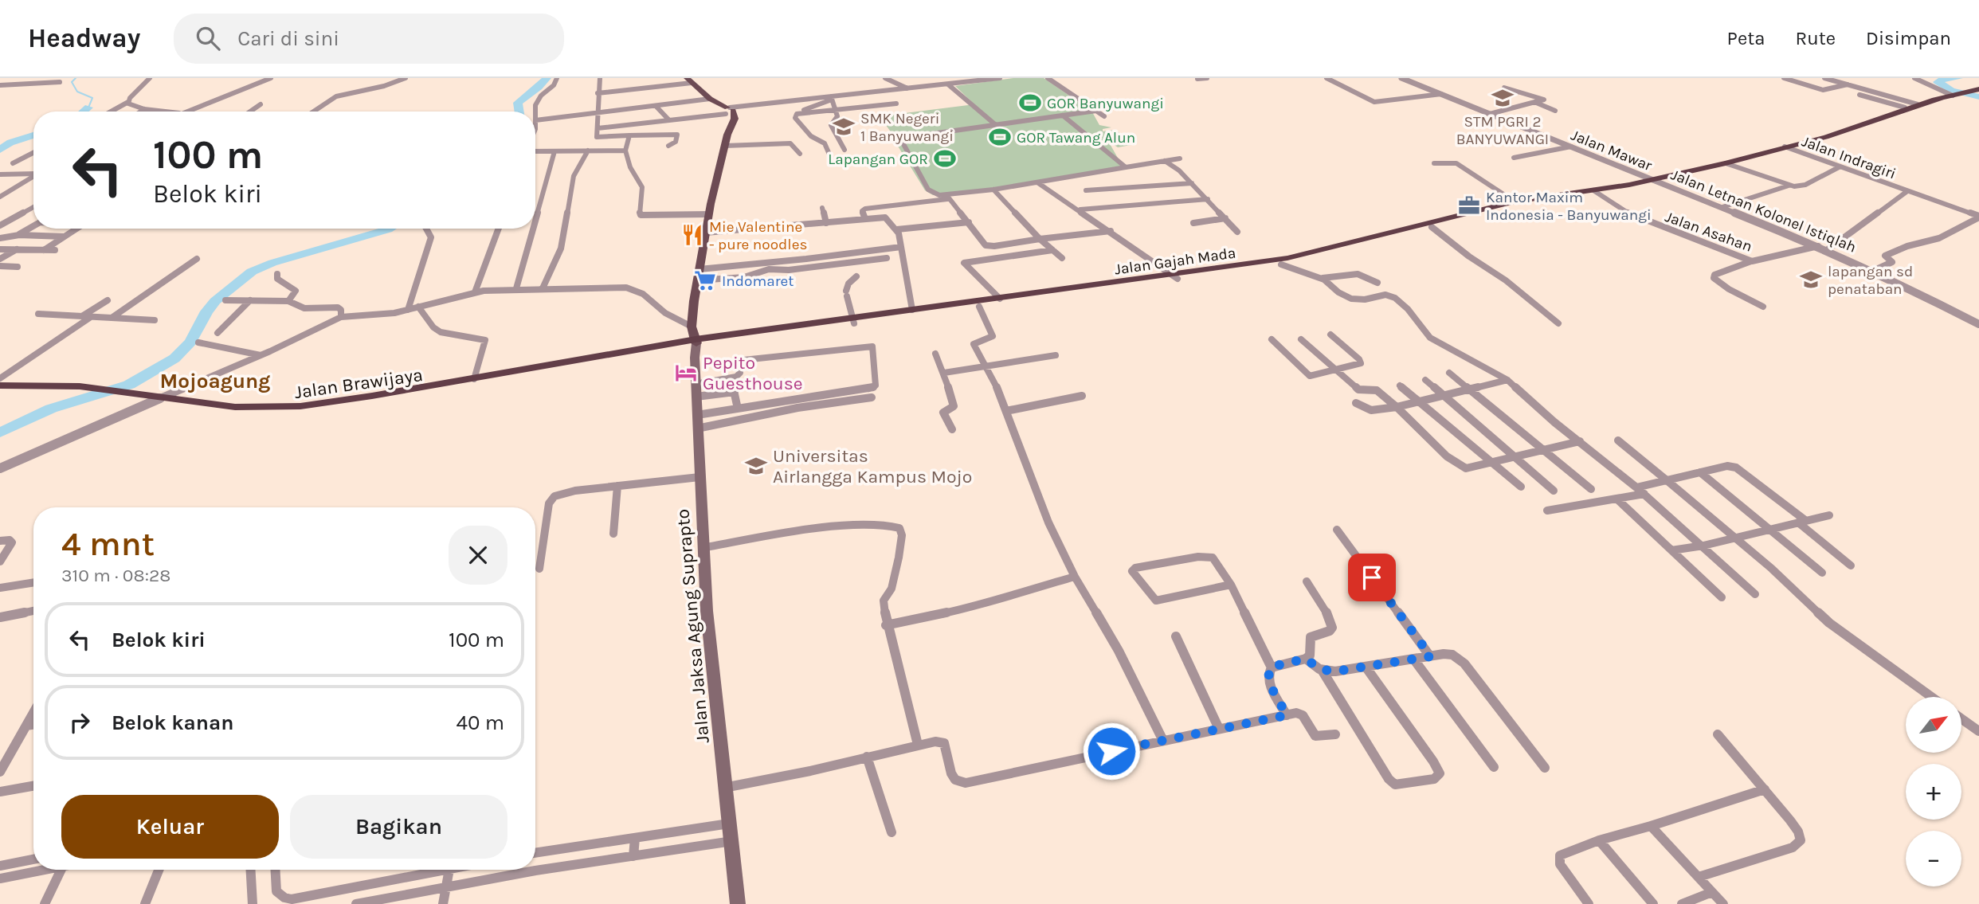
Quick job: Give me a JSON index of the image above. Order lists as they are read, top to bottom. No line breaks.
{"streets":{"highway":["Jalan Gajah Mada","Jalan Brawijaya"],"main road":["Jalan Jaksa Agung Suprapto"],"street":["Jalan Mawar","Jalan Indragiri","Jalan Letnan Kolonel Istiqlah","Jalan Asahan"]},"crossings":[["Jalan Mawar","Jalan Letnan Kolonel Istiqlah"],["Jalan Indragiri","Jalan Letnan Kolonel Istiqlah"],["Jalan Letnan Kolonel Istiqlah","Jalan Asahan"],["Jalan Asahan","Jalan Gajah Mada"],["Jalan Gajah Mada","Jalan Brawijaya"],["Jalan Gajah Mada","Jalan Jaksa Agung Suprapto"],["Jalan Brawijaya","Jalan Jaksa Agung Suprapto"]],"districts":["Mojoagung"],"places":{"school or university":["STM PGRI 2 BANYUWANGI","SMK Negeri 1 Banyuwangi","lapangan sd penataban","Universitas Airlangga Kampus Mojo"],"sports":["GOR Banyuwangi","GOR Tawang Alun","Lapangan GOR"],"office":["Kantor Maxim Indonesia - Banyuwangi"],"restaurant":["Mie Valentine - pure noodles"],"supermarket":["Indomaret"],"hotel":["Pepito Guesthouse"]},"north":"top right","page":{"header":"Headway","search":"Cari di sini","nav":["Peta","Rute","Disimpan"],"turn":["100 m","Belok kiri"],"heading":["4 mnt","310 m · 08:28"],"list":[{"name":"Belok kiri","value":"100 m"},{"name":"Belok kanan","value":"40 m"}],"map_buttons":["+","−"],"buttons":["Keluar","Bagikan"]}}
